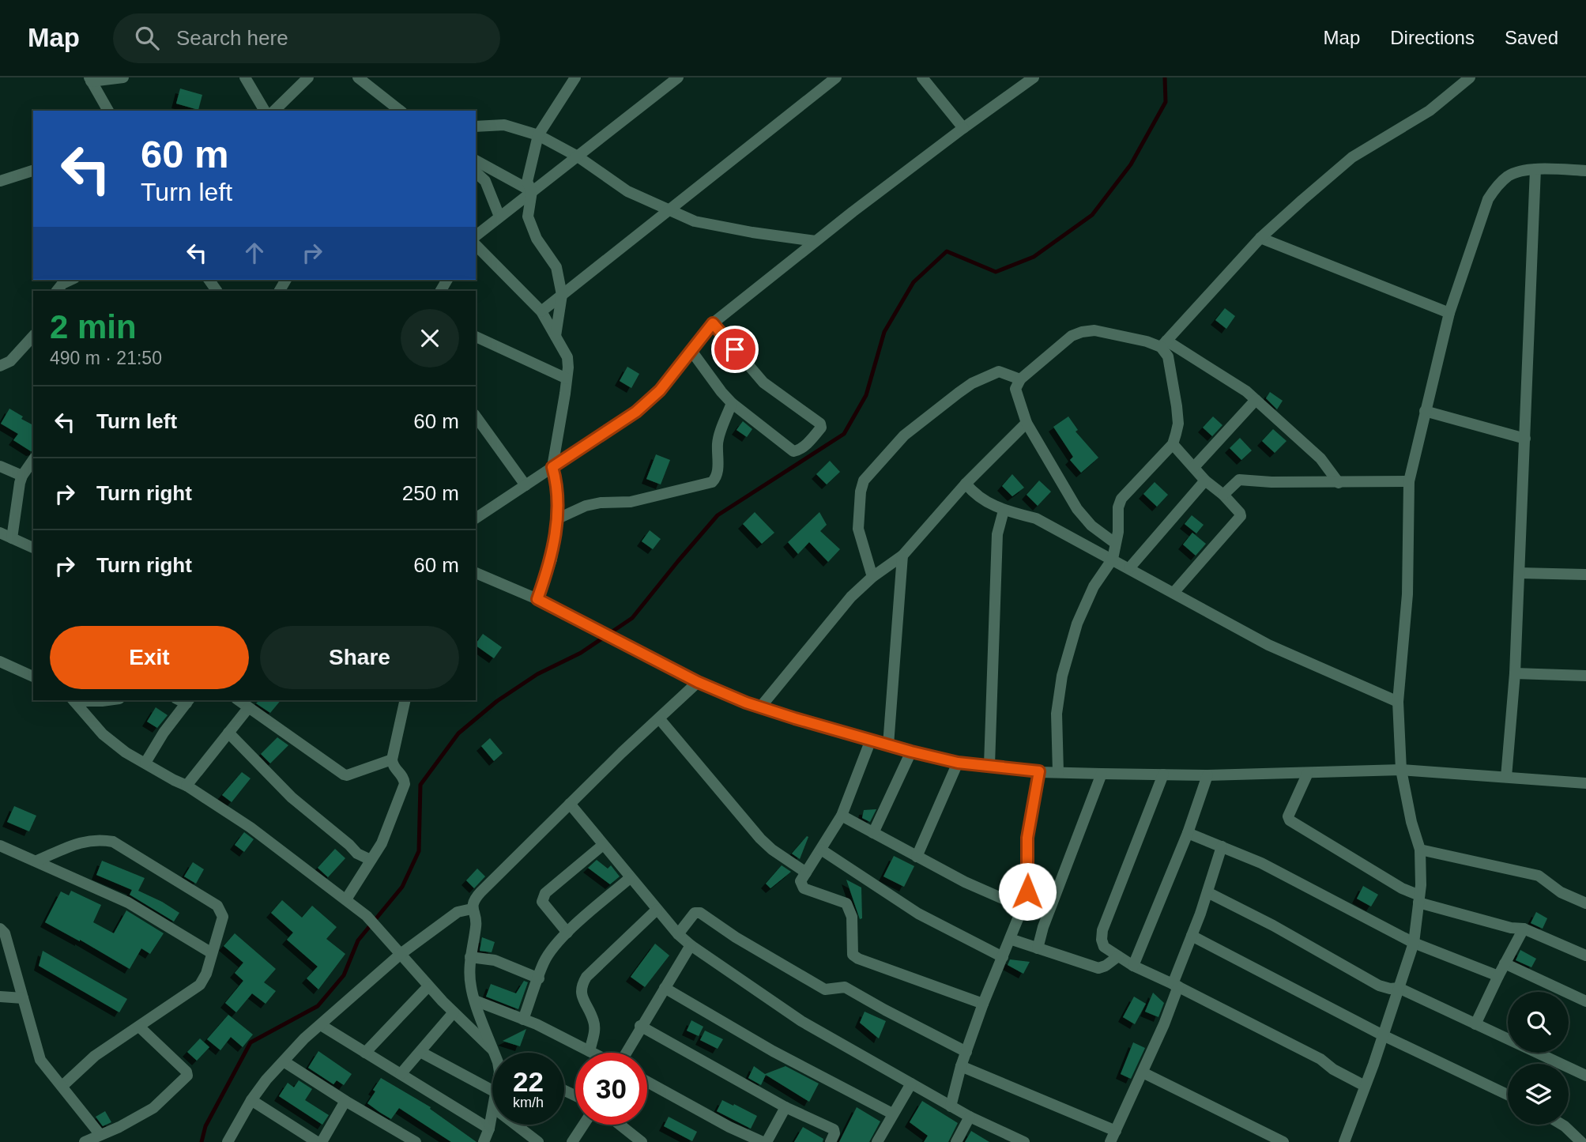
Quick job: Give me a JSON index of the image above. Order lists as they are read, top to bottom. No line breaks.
{"page":{"header":"Map","search":"Search here","nav":["Map","Directions","Saved"],"turn":["60 m","Turn left"],"heading":["2 min","490 m · 21:50"],"list":[{"name":"Turn left","value":"60 m"},{"name":"Turn right","value":"250 m"},{"name":"Turn right","value":"60 m"}],"buttons":["Exit","Share"],"speed":"22 km/h","limit":"30"}}
